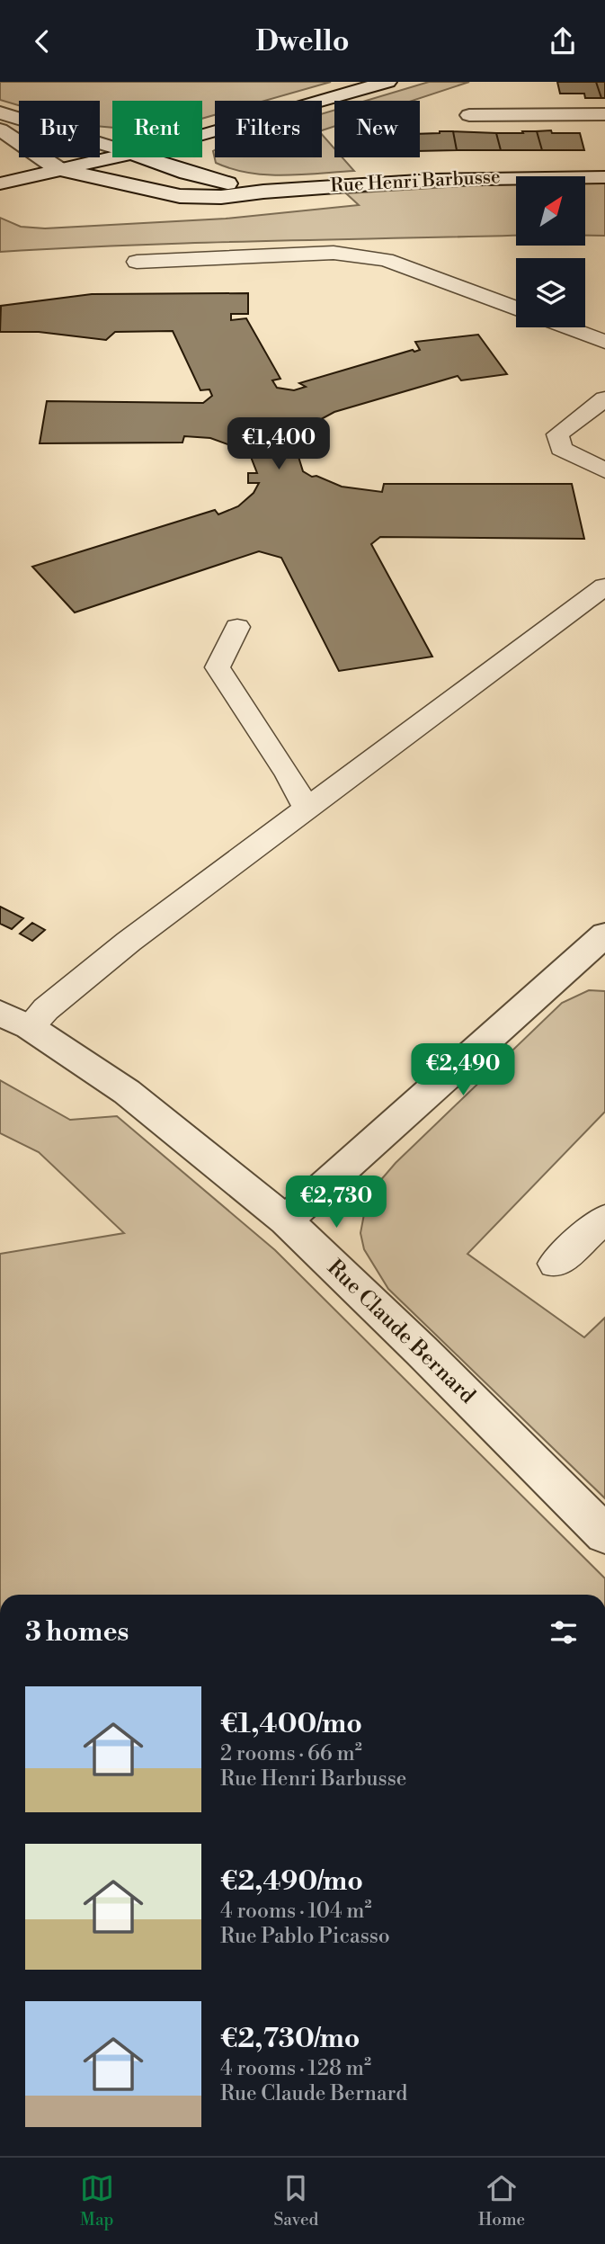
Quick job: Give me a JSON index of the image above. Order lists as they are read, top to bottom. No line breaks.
{"streets":{"street":["Rue Henri Barbusse","Rue Claude Bernard"]},"north":"top right","page":{"header":"Dwello","chip":["Buy","Rent","Filters","New"],"price":["€1,400","€2,490","€2,730"],"heading":"3 homes","list":[{"name":"€1,400/mo","note":"2 rooms · 66 m² · Rue Henri Barbusse"},{"name":"€2,490/mo","note":"4 rooms · 104 m² · Rue Pablo Picasso"},{"name":"€2,730/mo","note":"4 rooms · 128 m² · Rue Claude Bernard"}],"tabs":["Map","Saved","Home"]}}
